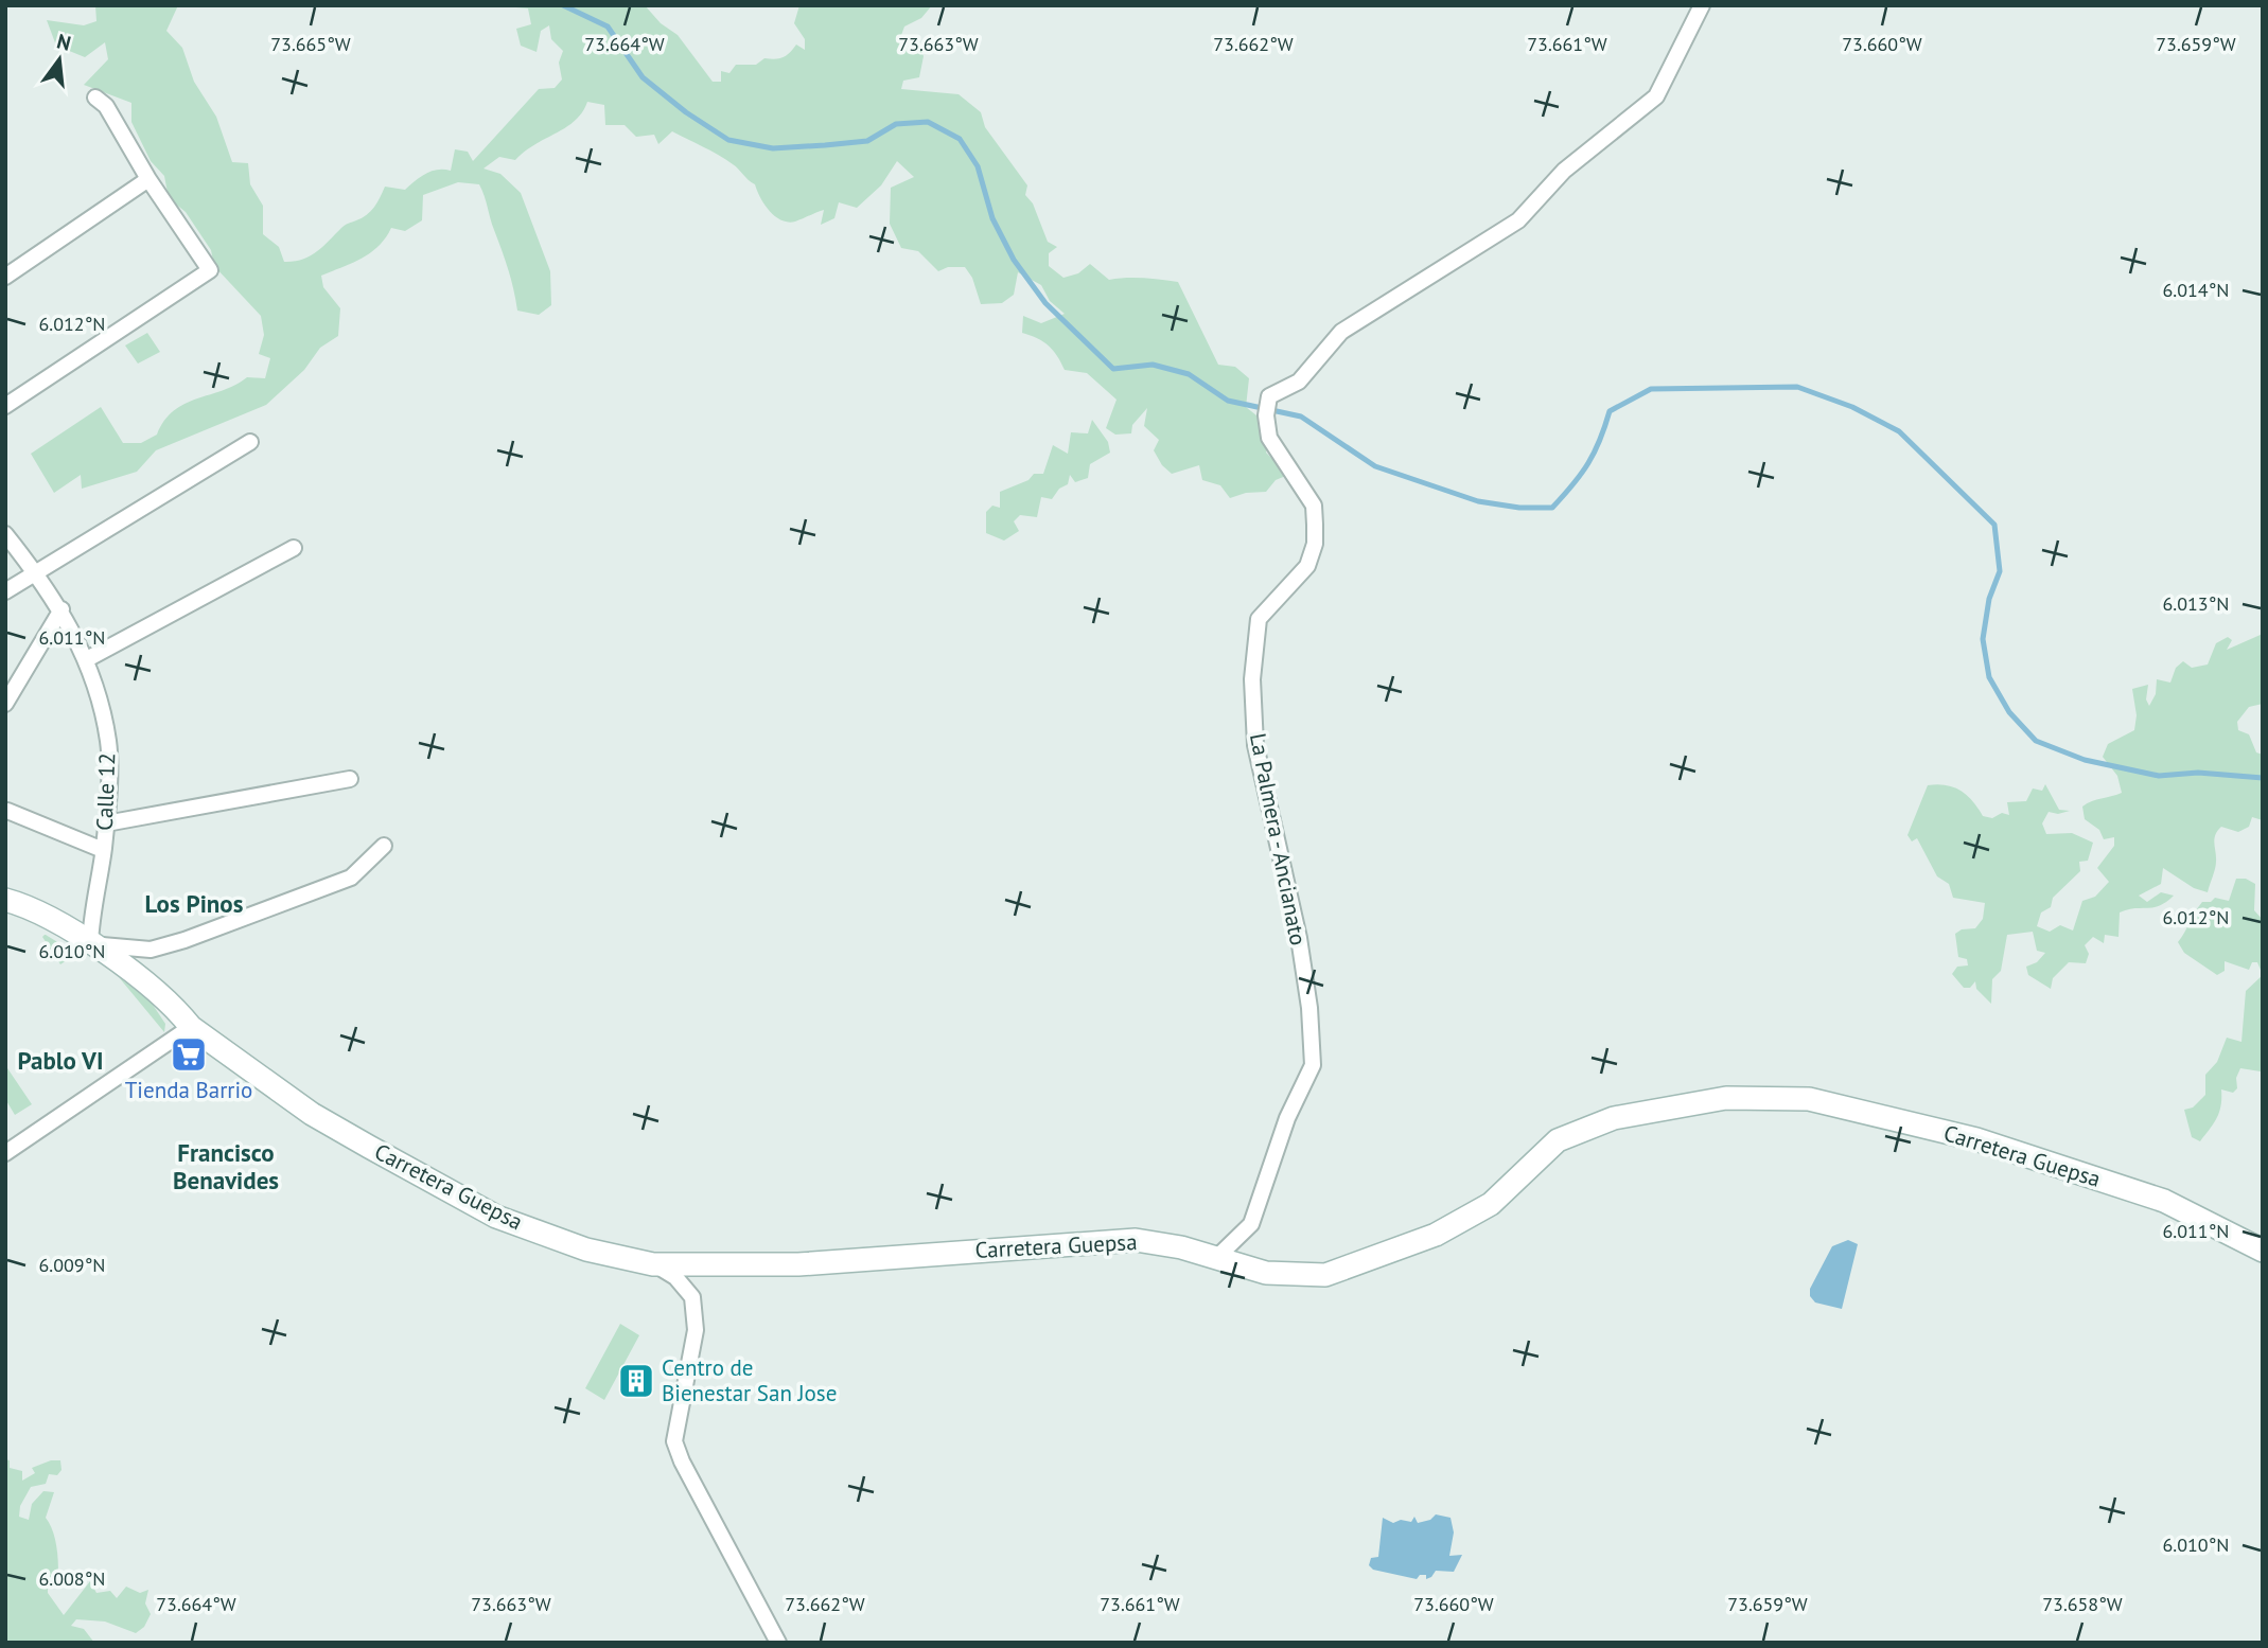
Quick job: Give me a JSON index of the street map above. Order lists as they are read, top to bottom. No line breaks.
{"streets":{"street":["Calle 12","La Palmera - Ancianato","Carretera Guepsa"]},"crossings":[["La Palmera - Ancianato","Carretera Guepsa"]],"districts":["Los Pinos","Pablo VI","Francisco Benavides"],"places":{"supermarket":["Tienda Barrio"],"building":["Centro de Bienestar San Jose"]},"north":"top","coordinates":["73.665°W","73.664°W","73.663°W","73.662°W","73.661°W","73.660°W","73.659°W","6.014°N","6.012°N","6.013°N","6.011°N","6.010°N","6.009°N","6.008°N","73.658°W"]}
